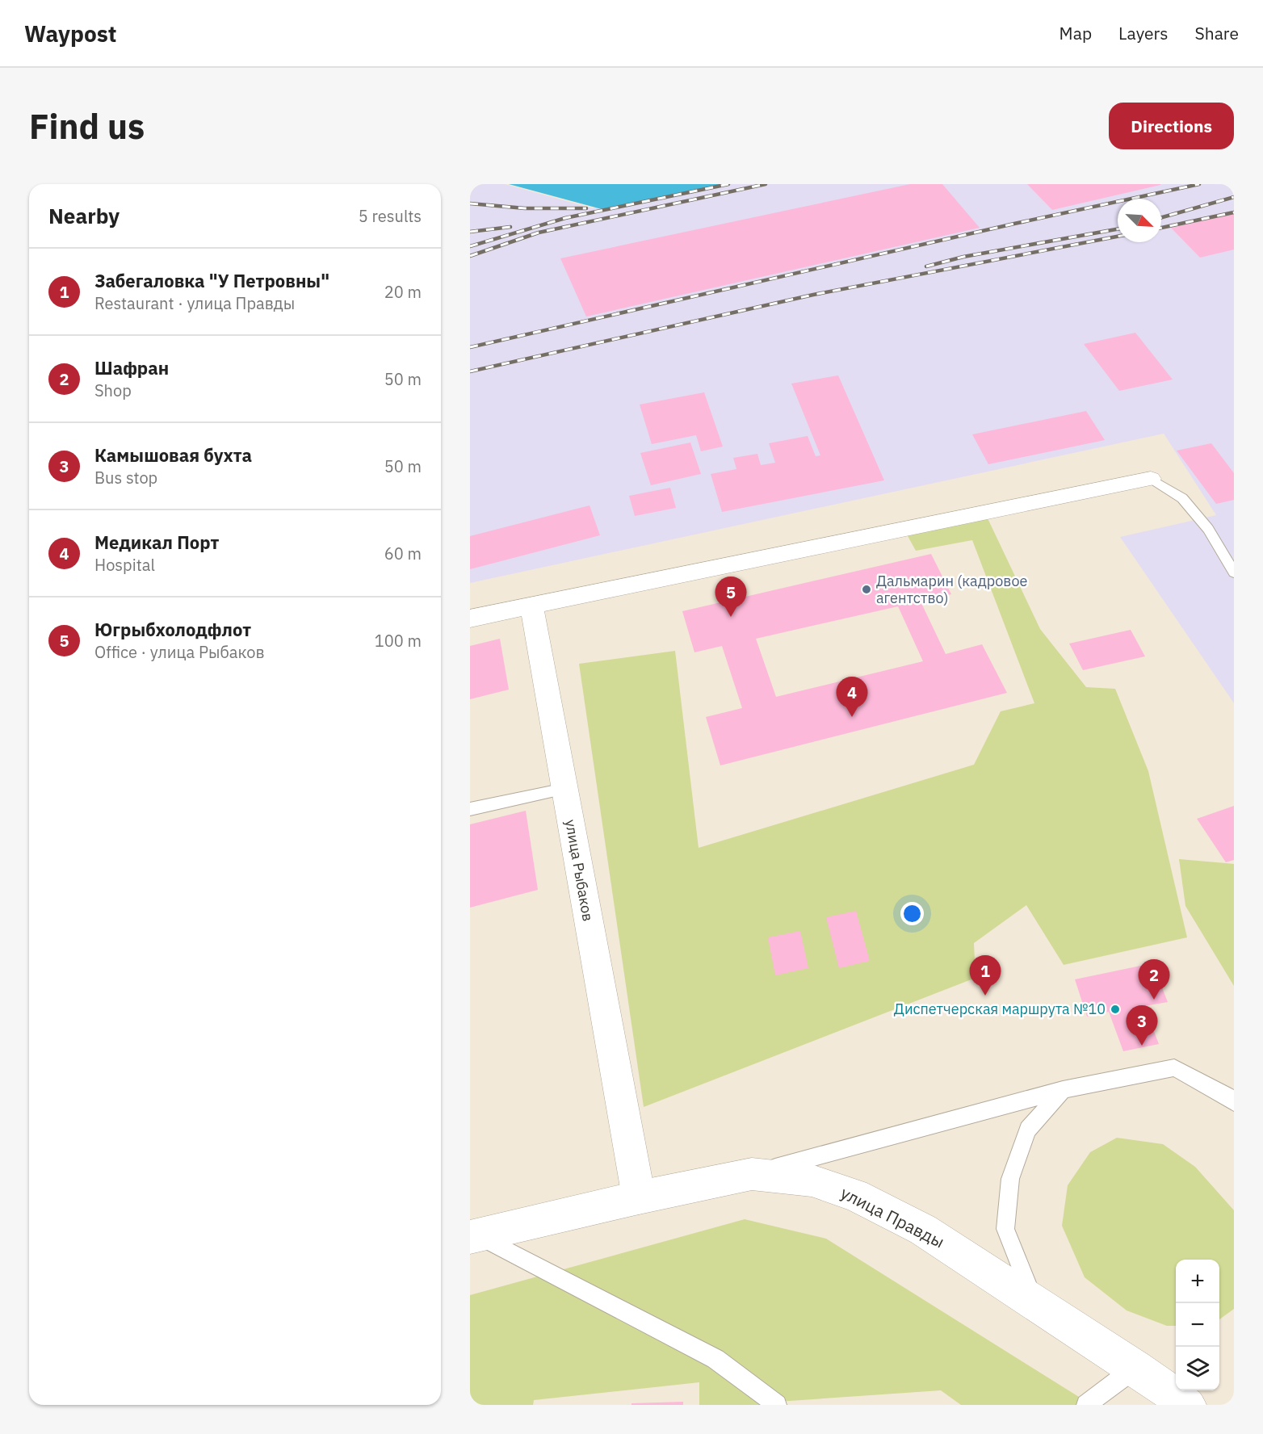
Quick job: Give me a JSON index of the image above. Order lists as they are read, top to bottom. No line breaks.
{"streets":{"street":["улица Рыбаков","улица Правды"]},"crossings":[["улица Рыбаков","улица Правды"]],"places":["Дальмарин (кадровое агентство)","Диспетчерская маршрута №10"],"north":"bottom right","page":{"header":"Waypost","nav":["Map","Layers","Share"],"buttons":"Directions","title":"Find us","heading":["Nearby","5 results"],"list":[{"mark":"1","name":"Забегаловка \"У Петровны\"","note":"Restaurant · улица Правды","value":"20 m"},{"mark":"2","name":"Шафран","note":"Shop","value":"50 m"},{"mark":"3","name":"Камышовая бухта","note":"Bus stop","value":"50 m"},{"mark":"4","name":"Медикал Порт","note":"Hospital","value":"60 m"},{"mark":"5","name":"Югрыбхолодфлот","note":"Office · улица Рыбаков","value":"100 m"}],"pins":["5","4","1","2","3"],"map_buttons":["+","−"]}}
